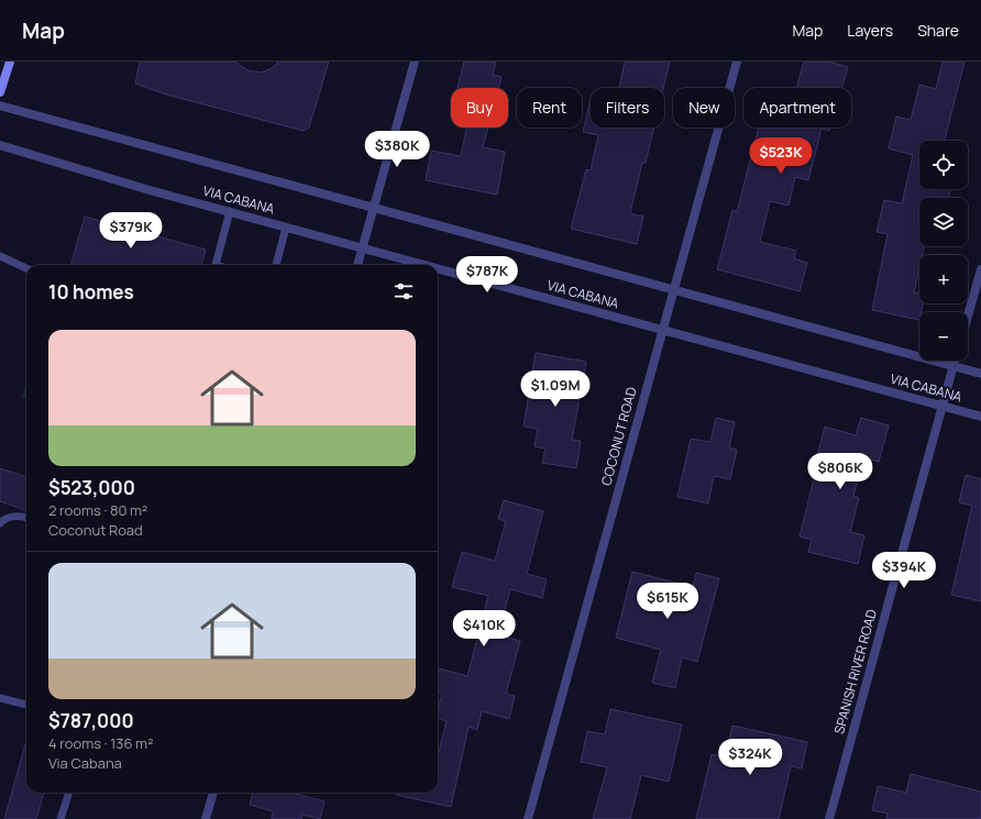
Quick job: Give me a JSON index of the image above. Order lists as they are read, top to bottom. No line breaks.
{"streets":{"street":["VIA CABANA","COCONUT ROAD","SPANISH RIVER ROAD"]},"crossings":[["VIA CABANA","COCONUT ROAD"],["VIA CABANA","SPANISH RIVER ROAD"]],"page":{"header":"Map","nav":["Map","Layers","Share"],"chip":["Buy","Rent","Filters","New","Apartment"],"price":["$380K","$523K","$379K","$787K","$1.09M","$806K","$394K","$615K","$410K","$324K"],"map_buttons":["+","−"],"heading":"10 homes","list":[{"name":"$523,000","note":"2 rooms · 80 m² · Coconut Road"},{"name":"$787,000","note":"4 rooms · 136 m² · Via Cabana"}]}}
